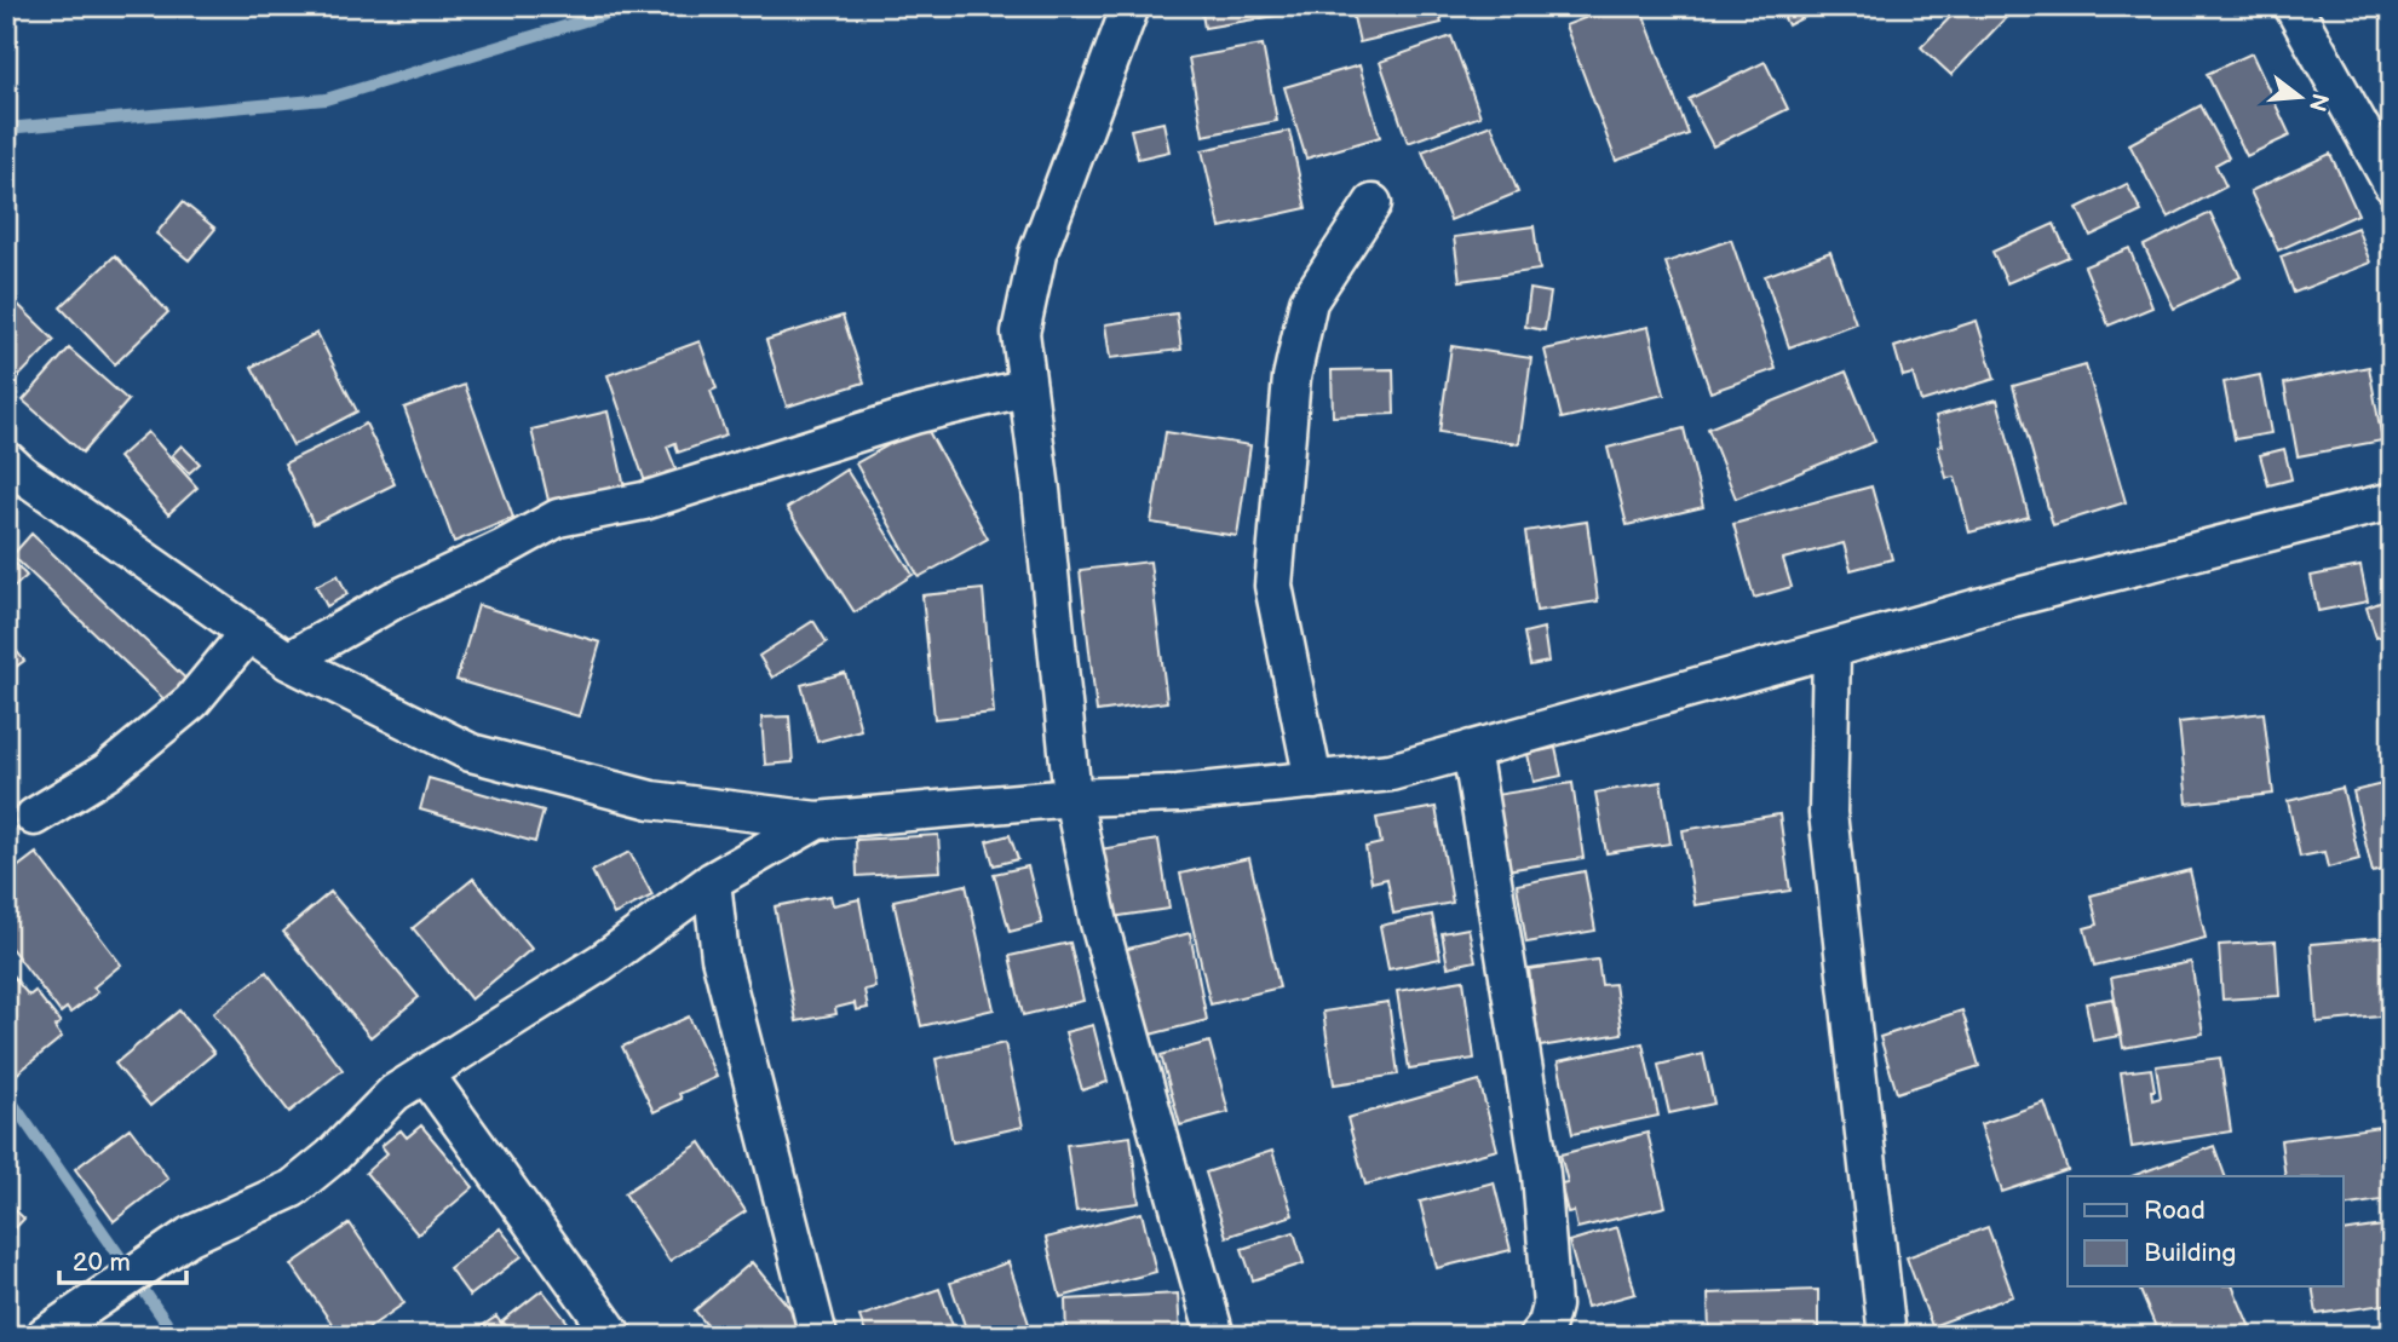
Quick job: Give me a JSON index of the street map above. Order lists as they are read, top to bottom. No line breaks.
{"legend":["Road","Building"],"scale_bar":"20 m","north":"right"}
